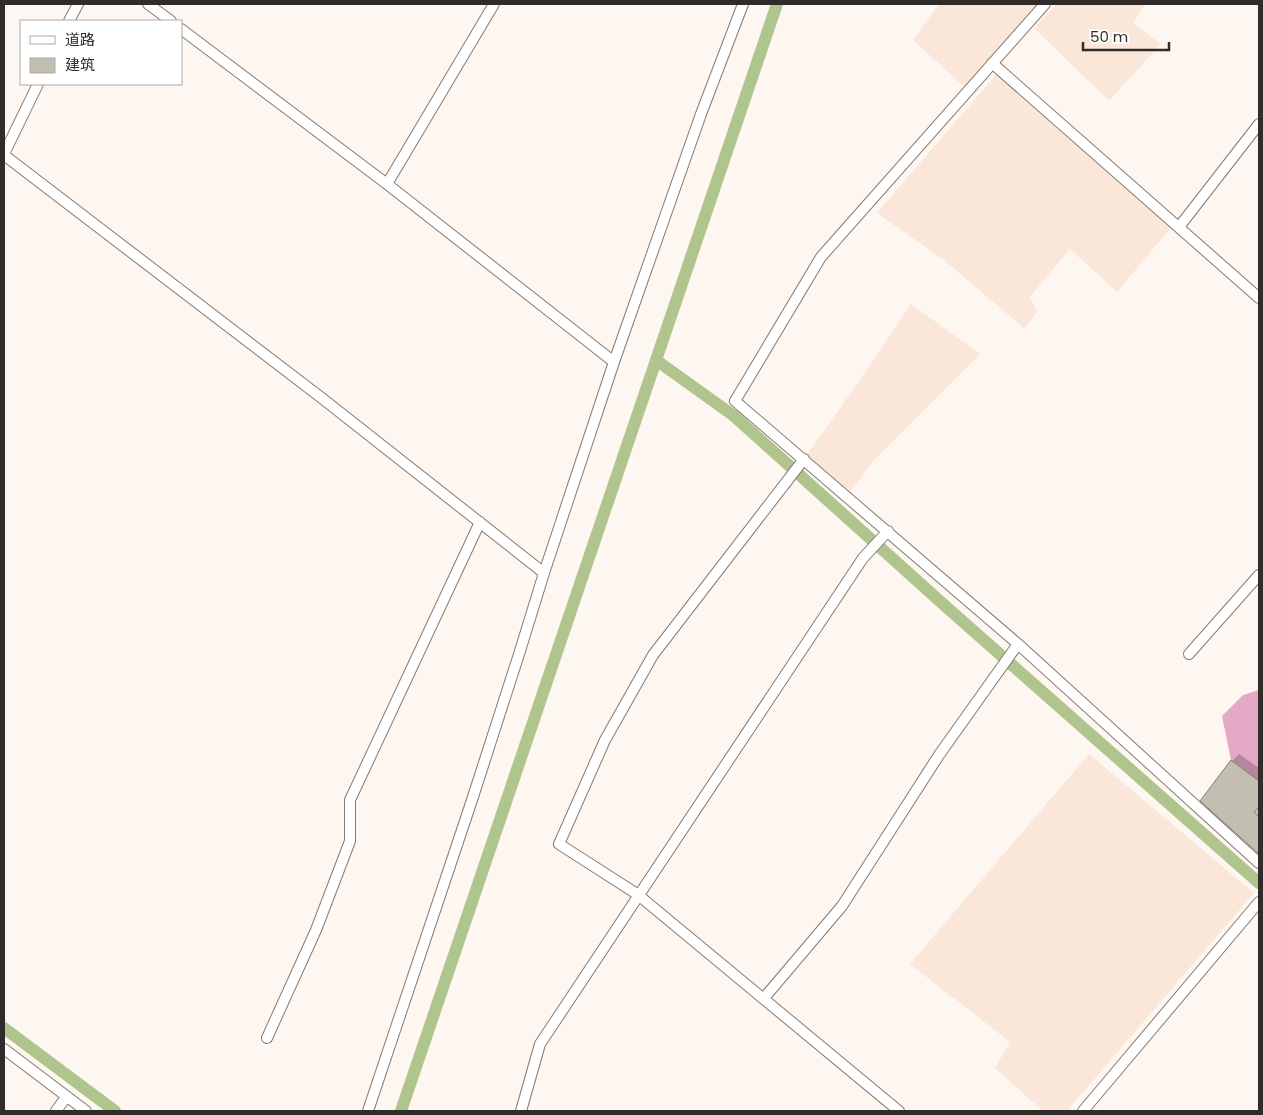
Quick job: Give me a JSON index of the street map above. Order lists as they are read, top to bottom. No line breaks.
{"legend":["道路","建筑"],"scale_bar":"50 m"}
